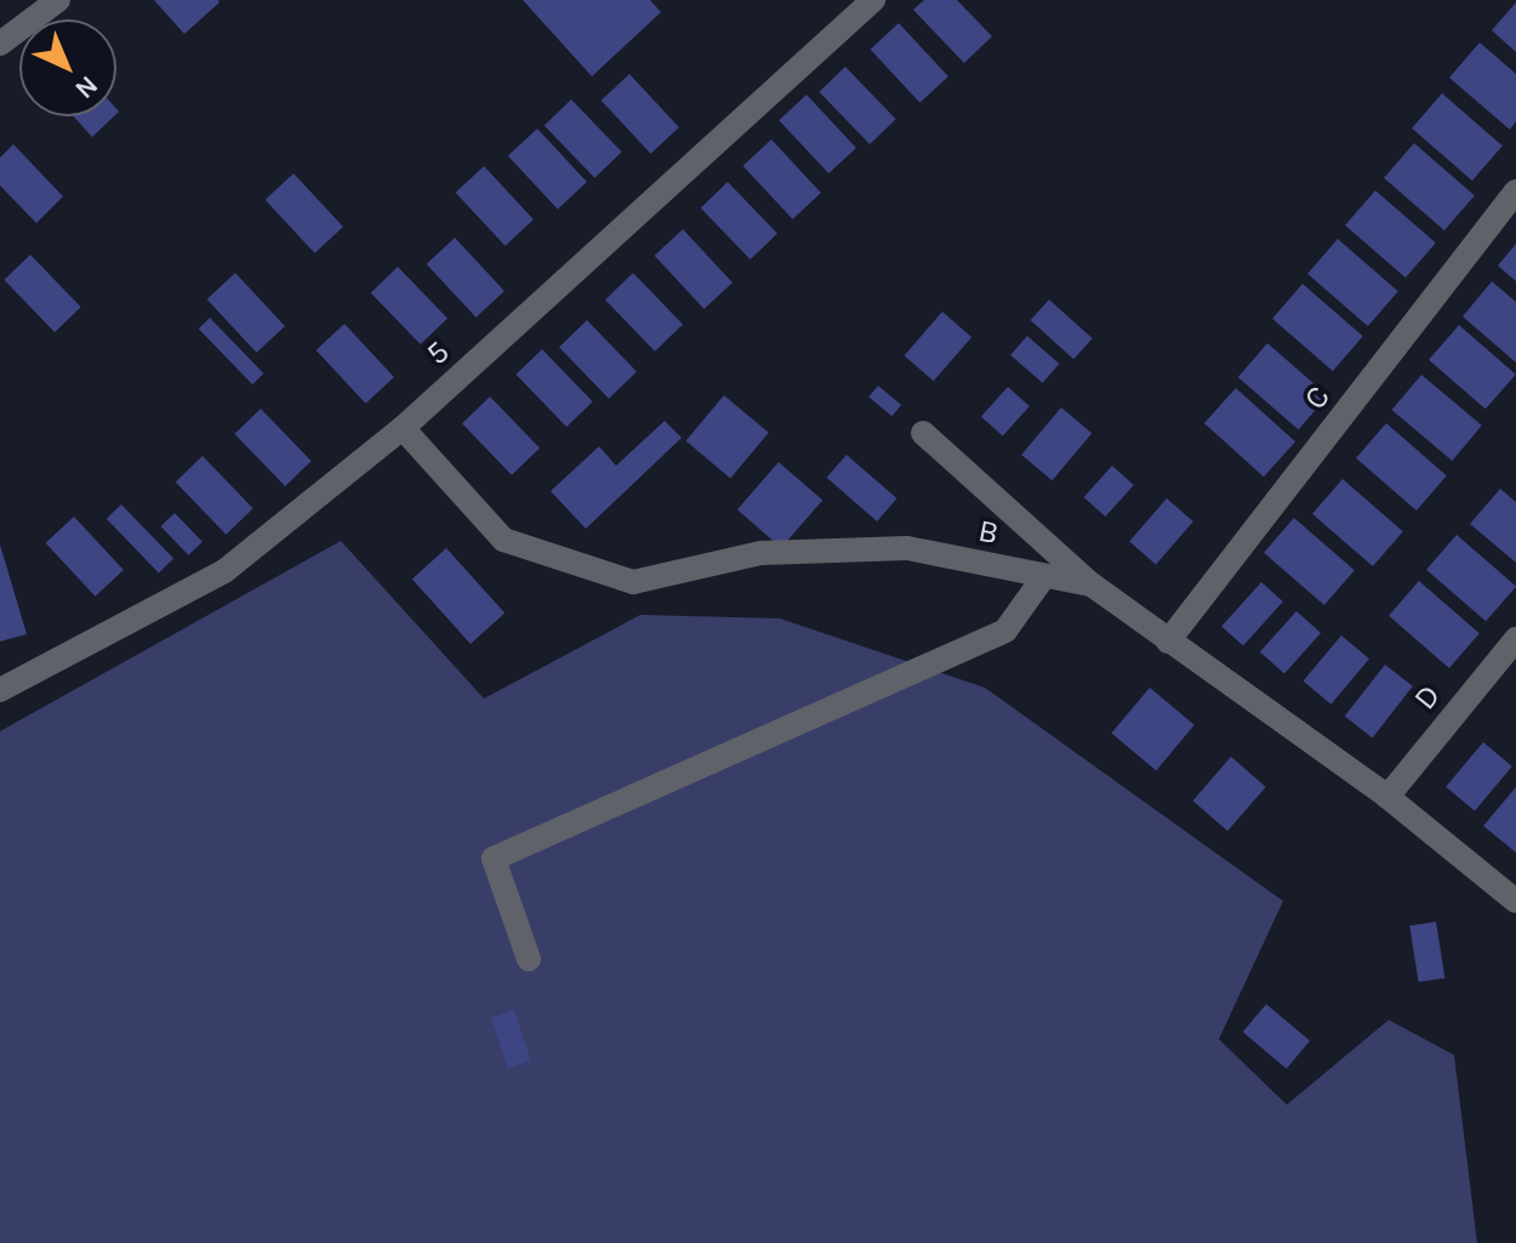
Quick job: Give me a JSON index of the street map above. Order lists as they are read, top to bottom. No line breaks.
{"streets":{"street":["5","C","B","D"]},"crossings":[["5","B"],["C","B"],["B","D"]],"north":"bottom right"}
